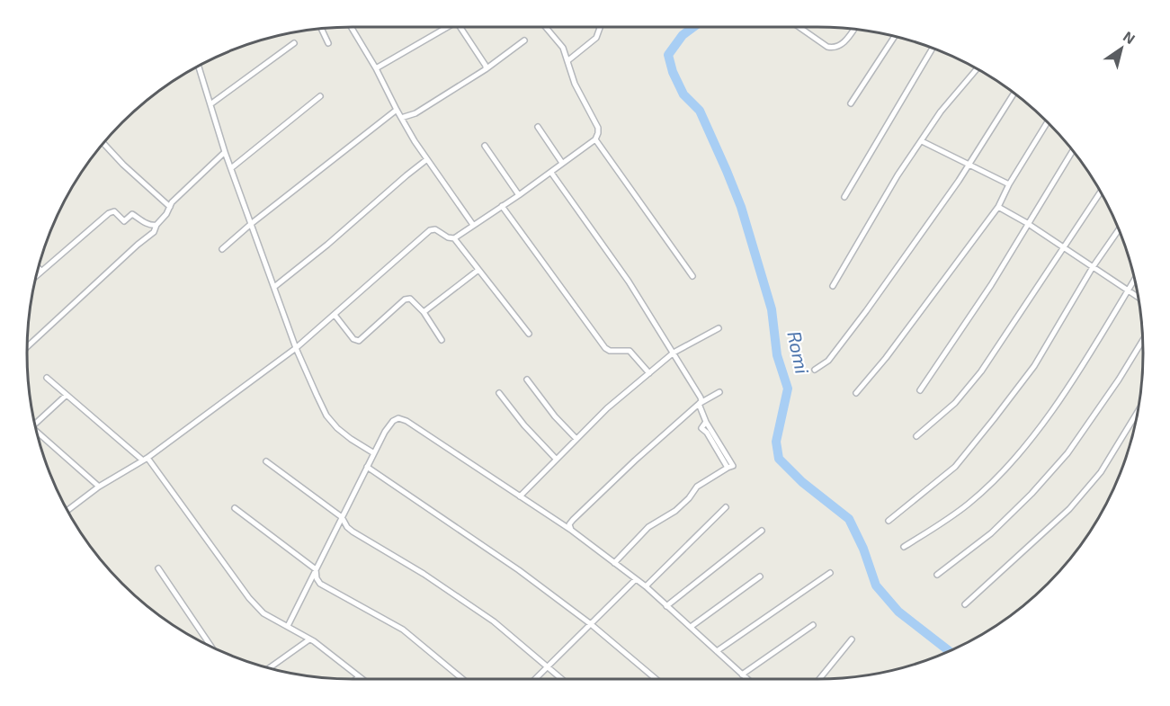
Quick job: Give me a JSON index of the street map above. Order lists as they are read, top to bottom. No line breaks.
{"water":["Romi"],"north":"top right"}
